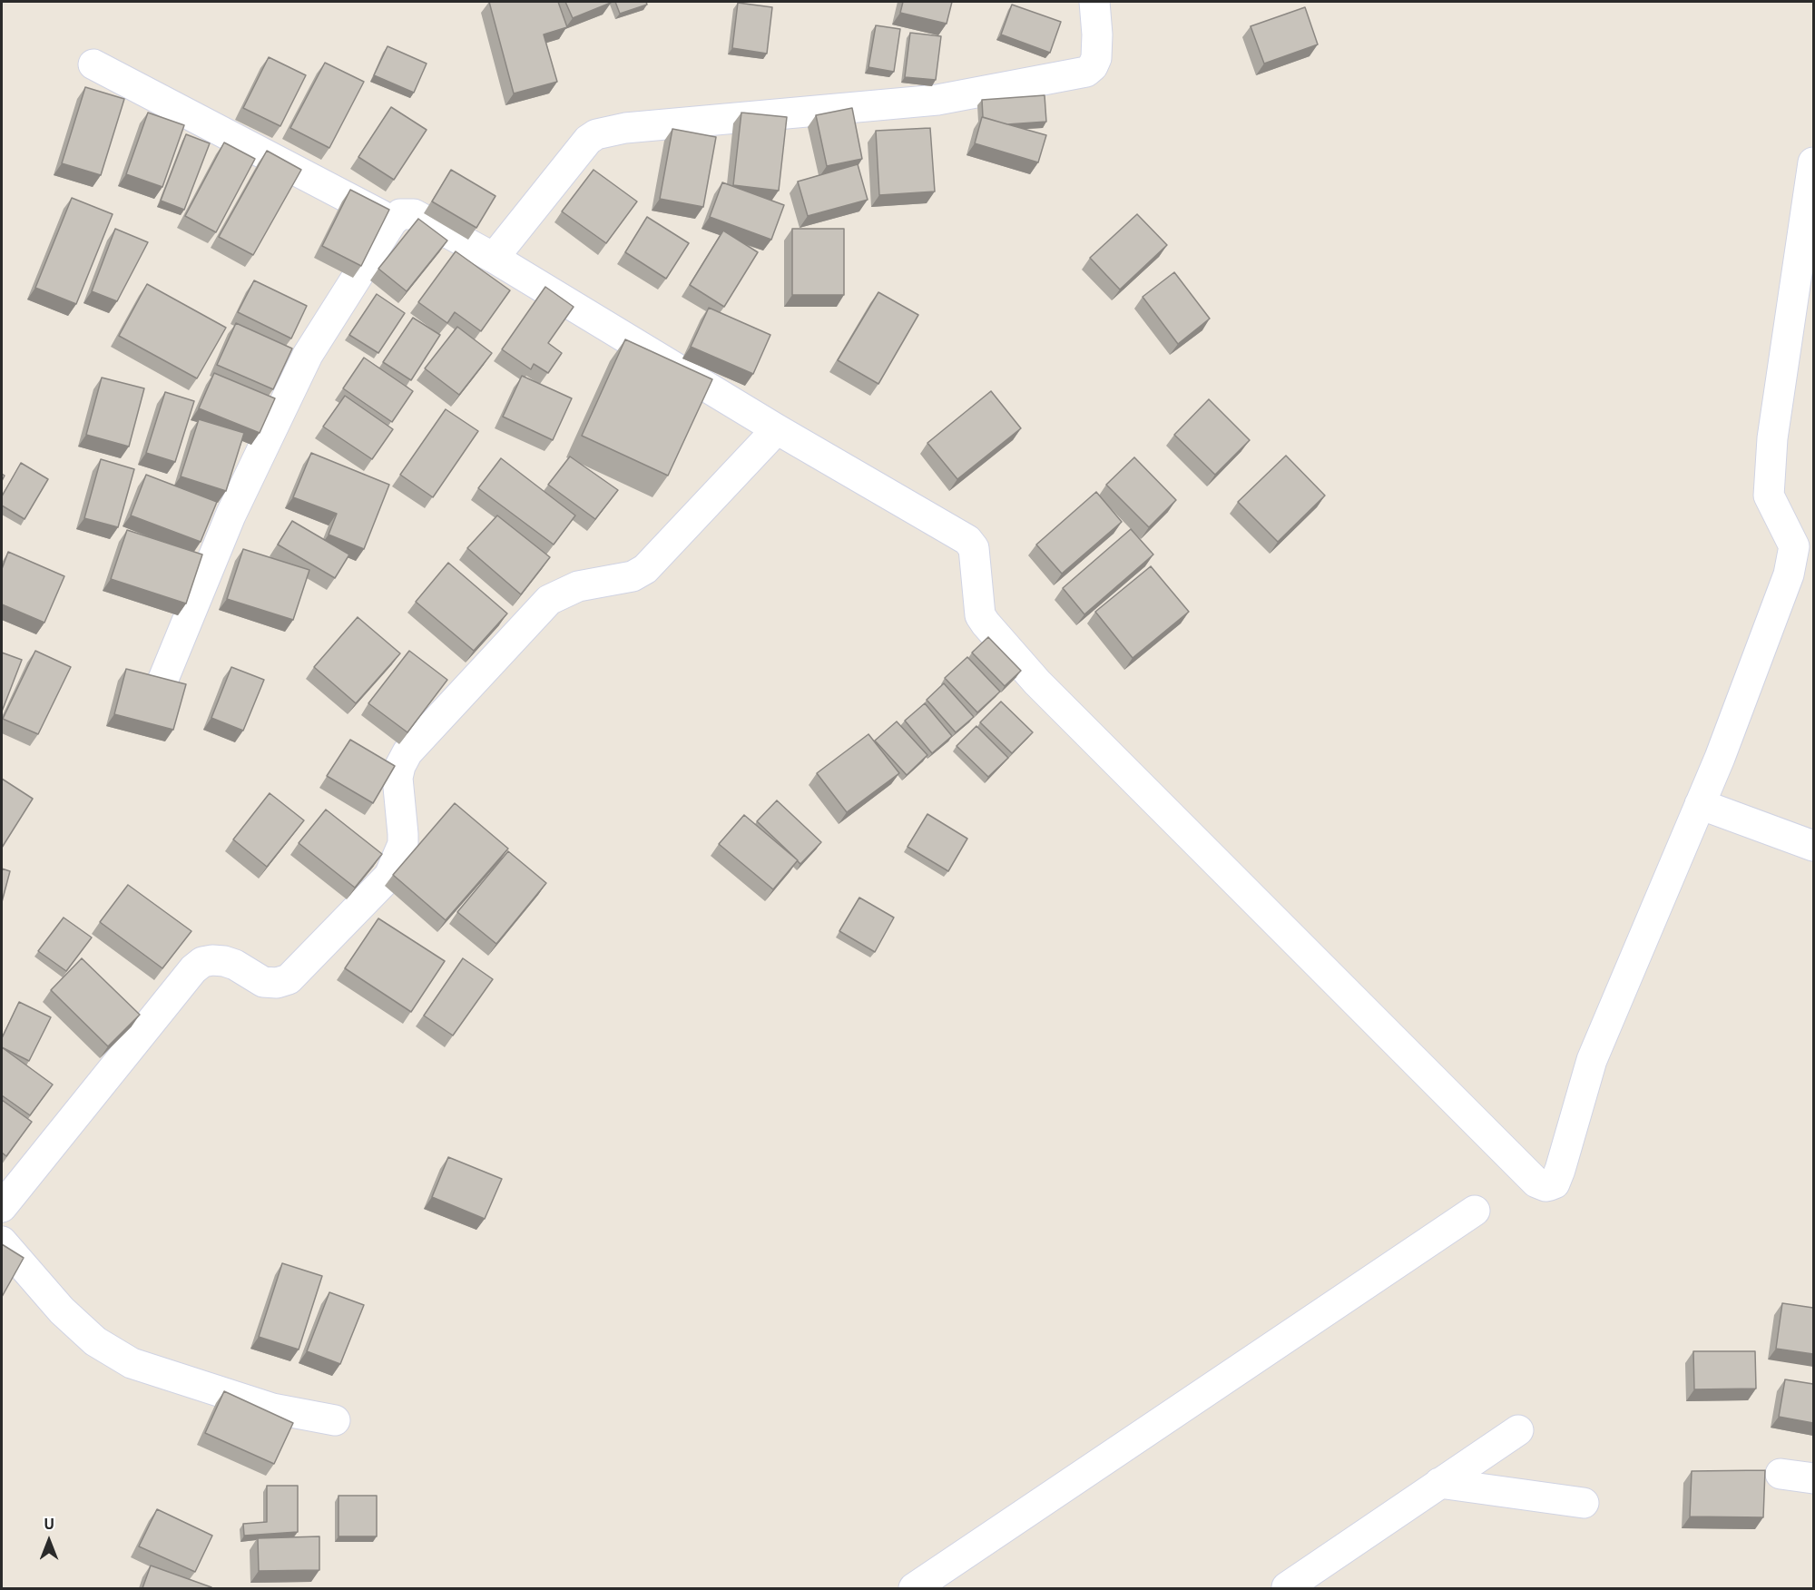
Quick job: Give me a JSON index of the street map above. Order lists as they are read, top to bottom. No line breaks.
{"north":"top"}
